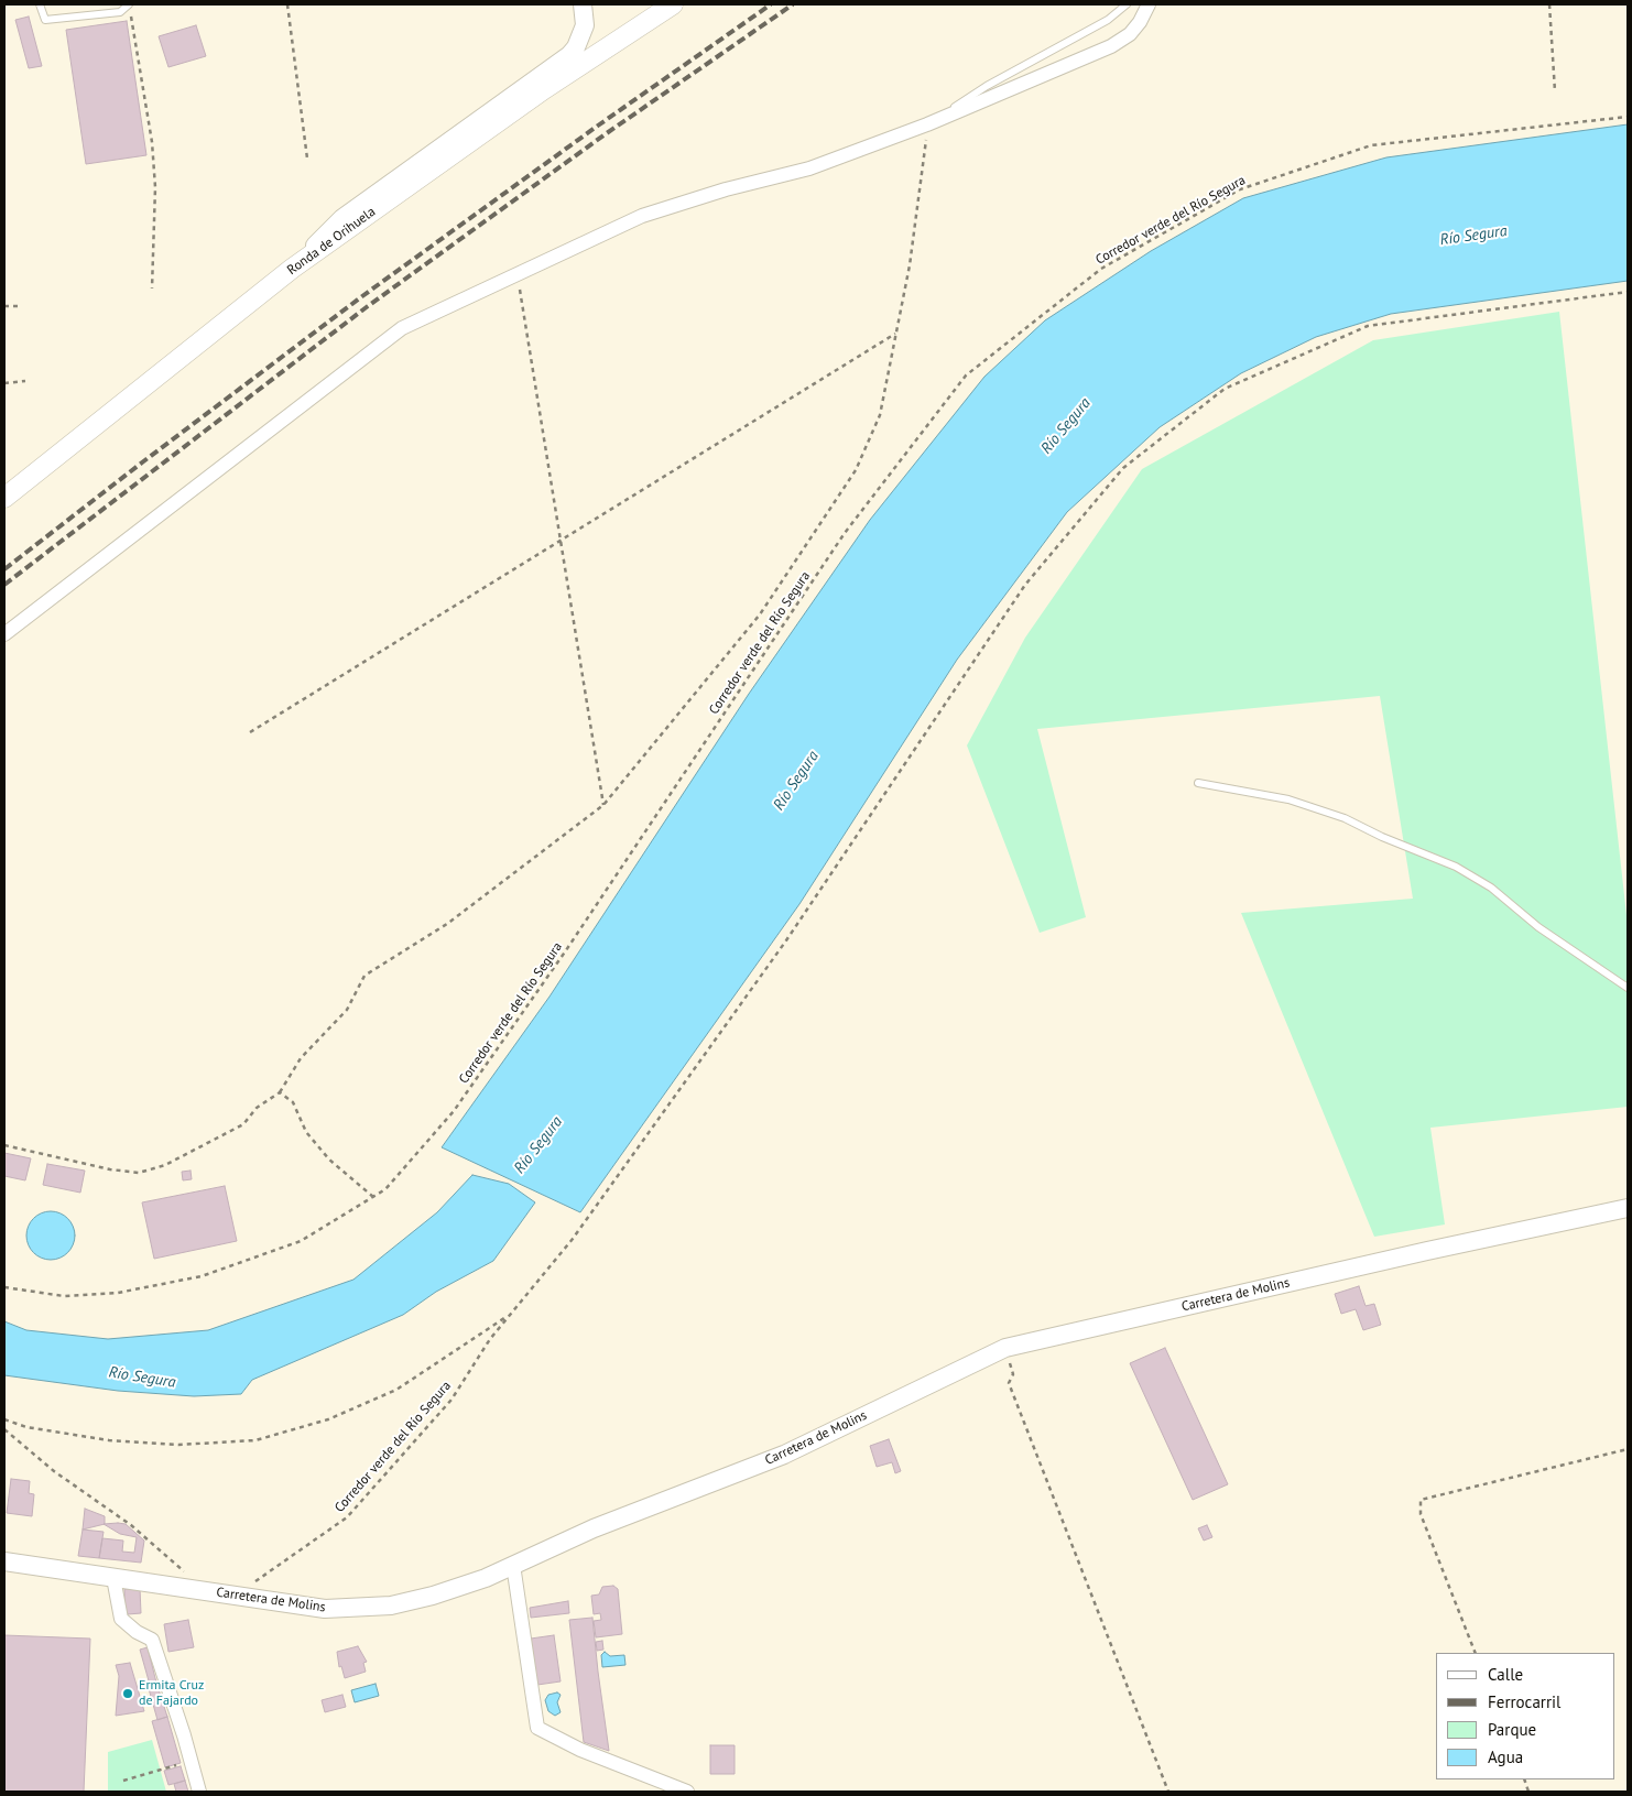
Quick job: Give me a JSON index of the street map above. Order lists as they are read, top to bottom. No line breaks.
{"streets":{"main road":["Ronda de Orihuela"],"street":["Carretera de Molins"],"path":["Corredor verde del Río Segura"]},"crossings":[["Corredor verde del Río Segura","Carretera de Molins"]],"water":["Río Segura"],"places":["Ermita Cruz de Fajardo"],"legend":["Calle","Ferrocarril","Parque","Agua"]}
